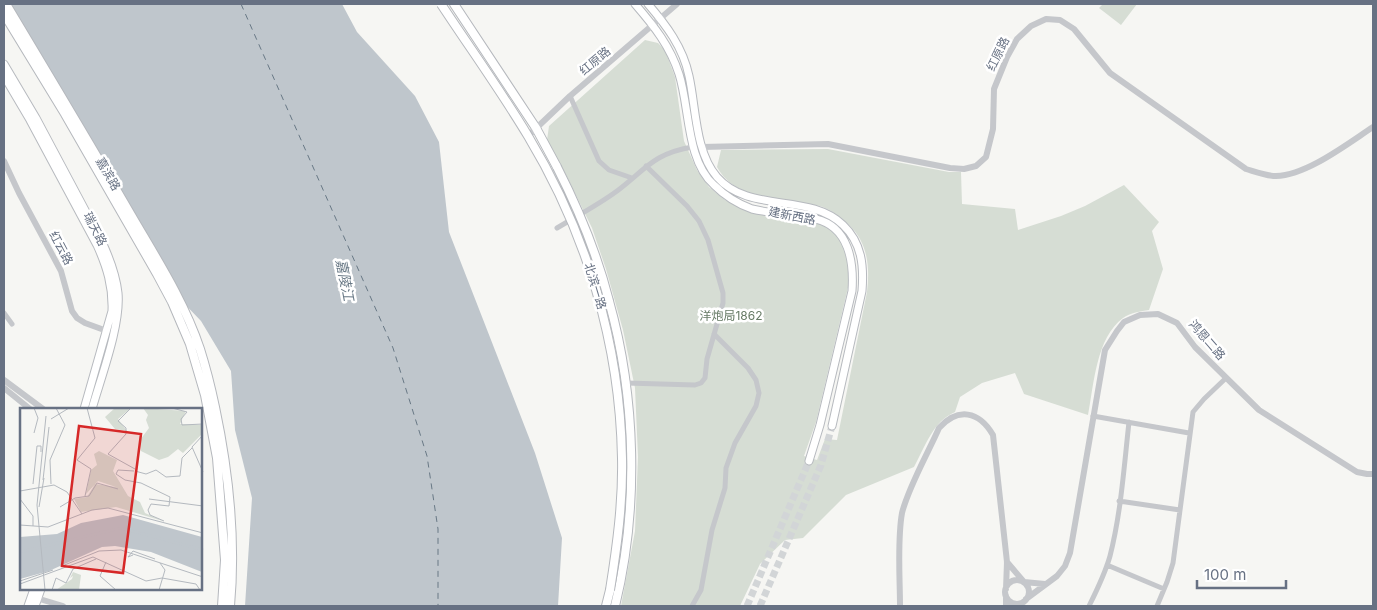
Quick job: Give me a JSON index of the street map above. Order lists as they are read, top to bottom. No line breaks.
{"streets":{"main road":["嘉滨路","建新西路","瑞天路","北滨一路"],"street":["红原路","红云路","鸿恩二路"]},"crossings":[["红原路","建新西路"],["红原路","北滨一路"],["瑞天路","红云路"]],"water":["嘉陵江"],"parks":["洋炮局1862"],"scale_bar":"100 m"}
